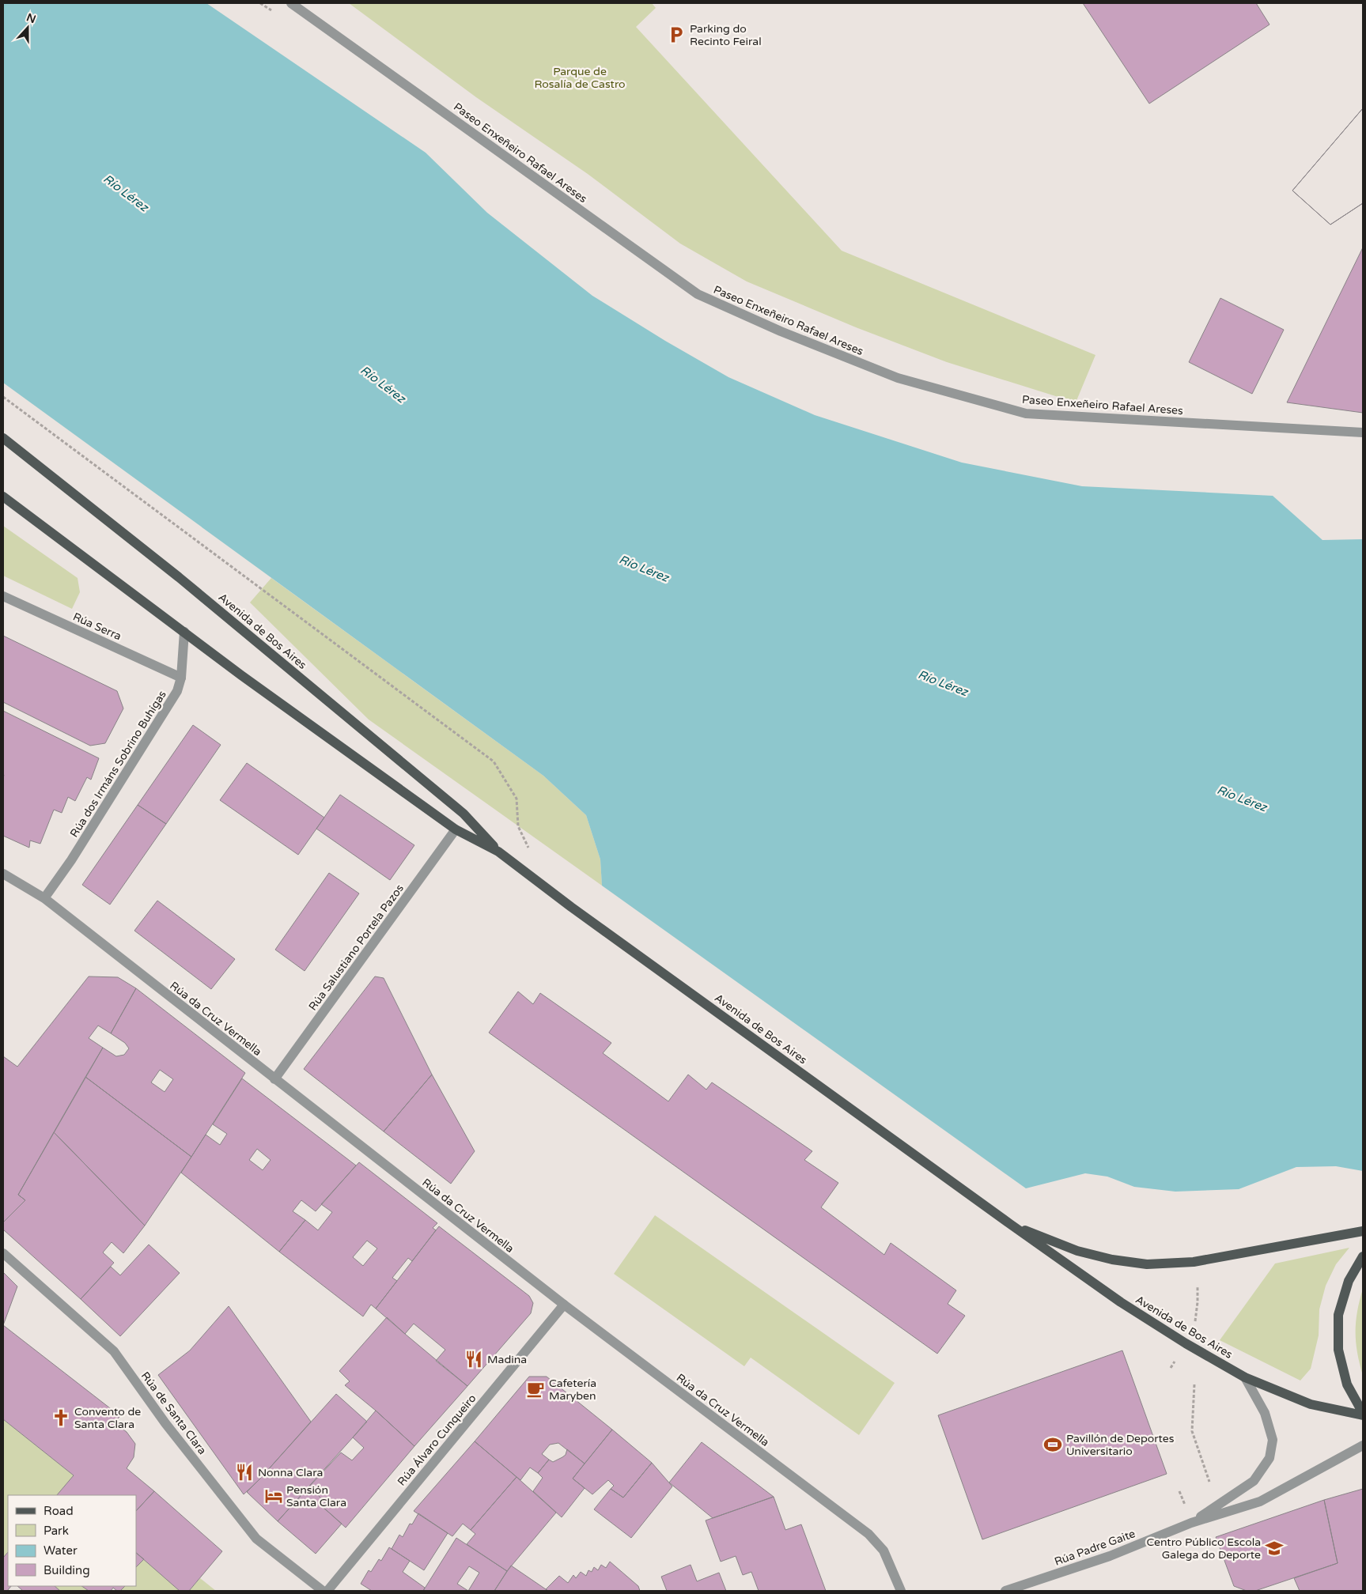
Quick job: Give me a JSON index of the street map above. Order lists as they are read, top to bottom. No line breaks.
{"streets":{"main road":["Avenida de Bos Aires"],"street":["Paseo Enxeñeiro Rafael Areses","Rúa Serra","Rúa dos Irmáns Sobrino Buhígas","Rúa Salustiano Portela Pazos","Rúa da Cruz Vermella","Rúa de Santa Clara","Rúa Álvaro Cunqueiro","Rúa Padre Gaite"]},"crossings":[["Rúa Serra","Rúa dos Irmáns Sobrino Buhígas"],["Avenida de Bos Aires","Rúa dos Irmáns Sobrino Buhígas"],["Avenida de Bos Aires","Rúa Salustiano Portela Pazos"],["Avenida de Bos Aires","Rúa Padre Gaite"],["Rúa dos Irmáns Sobrino Buhígas","Rúa da Cruz Vermella"],["Rúa Salustiano Portela Pazos","Rúa da Cruz Vermella"],["Rúa da Cruz Vermella","Rúa Álvaro Cunqueiro"]],"water":["Río Lérez"],"parks":["Parque de Rosalía de Castro"],"places":{"parking":["Parking do Recinto Feiral"],"restaurant":["Madina","Nonna Clara"],"cafe":["Cafetería Maryben"],"church":["Convento de Santa Clara"],"sports":["Pavillón de Deportes Universitario"],"hotel":["Pensión Santa Clara"],"school or university":["Centro Público Escola Galega do Deporte"]},"legend":["Road","Park","Water","Building"],"north":"top"}
